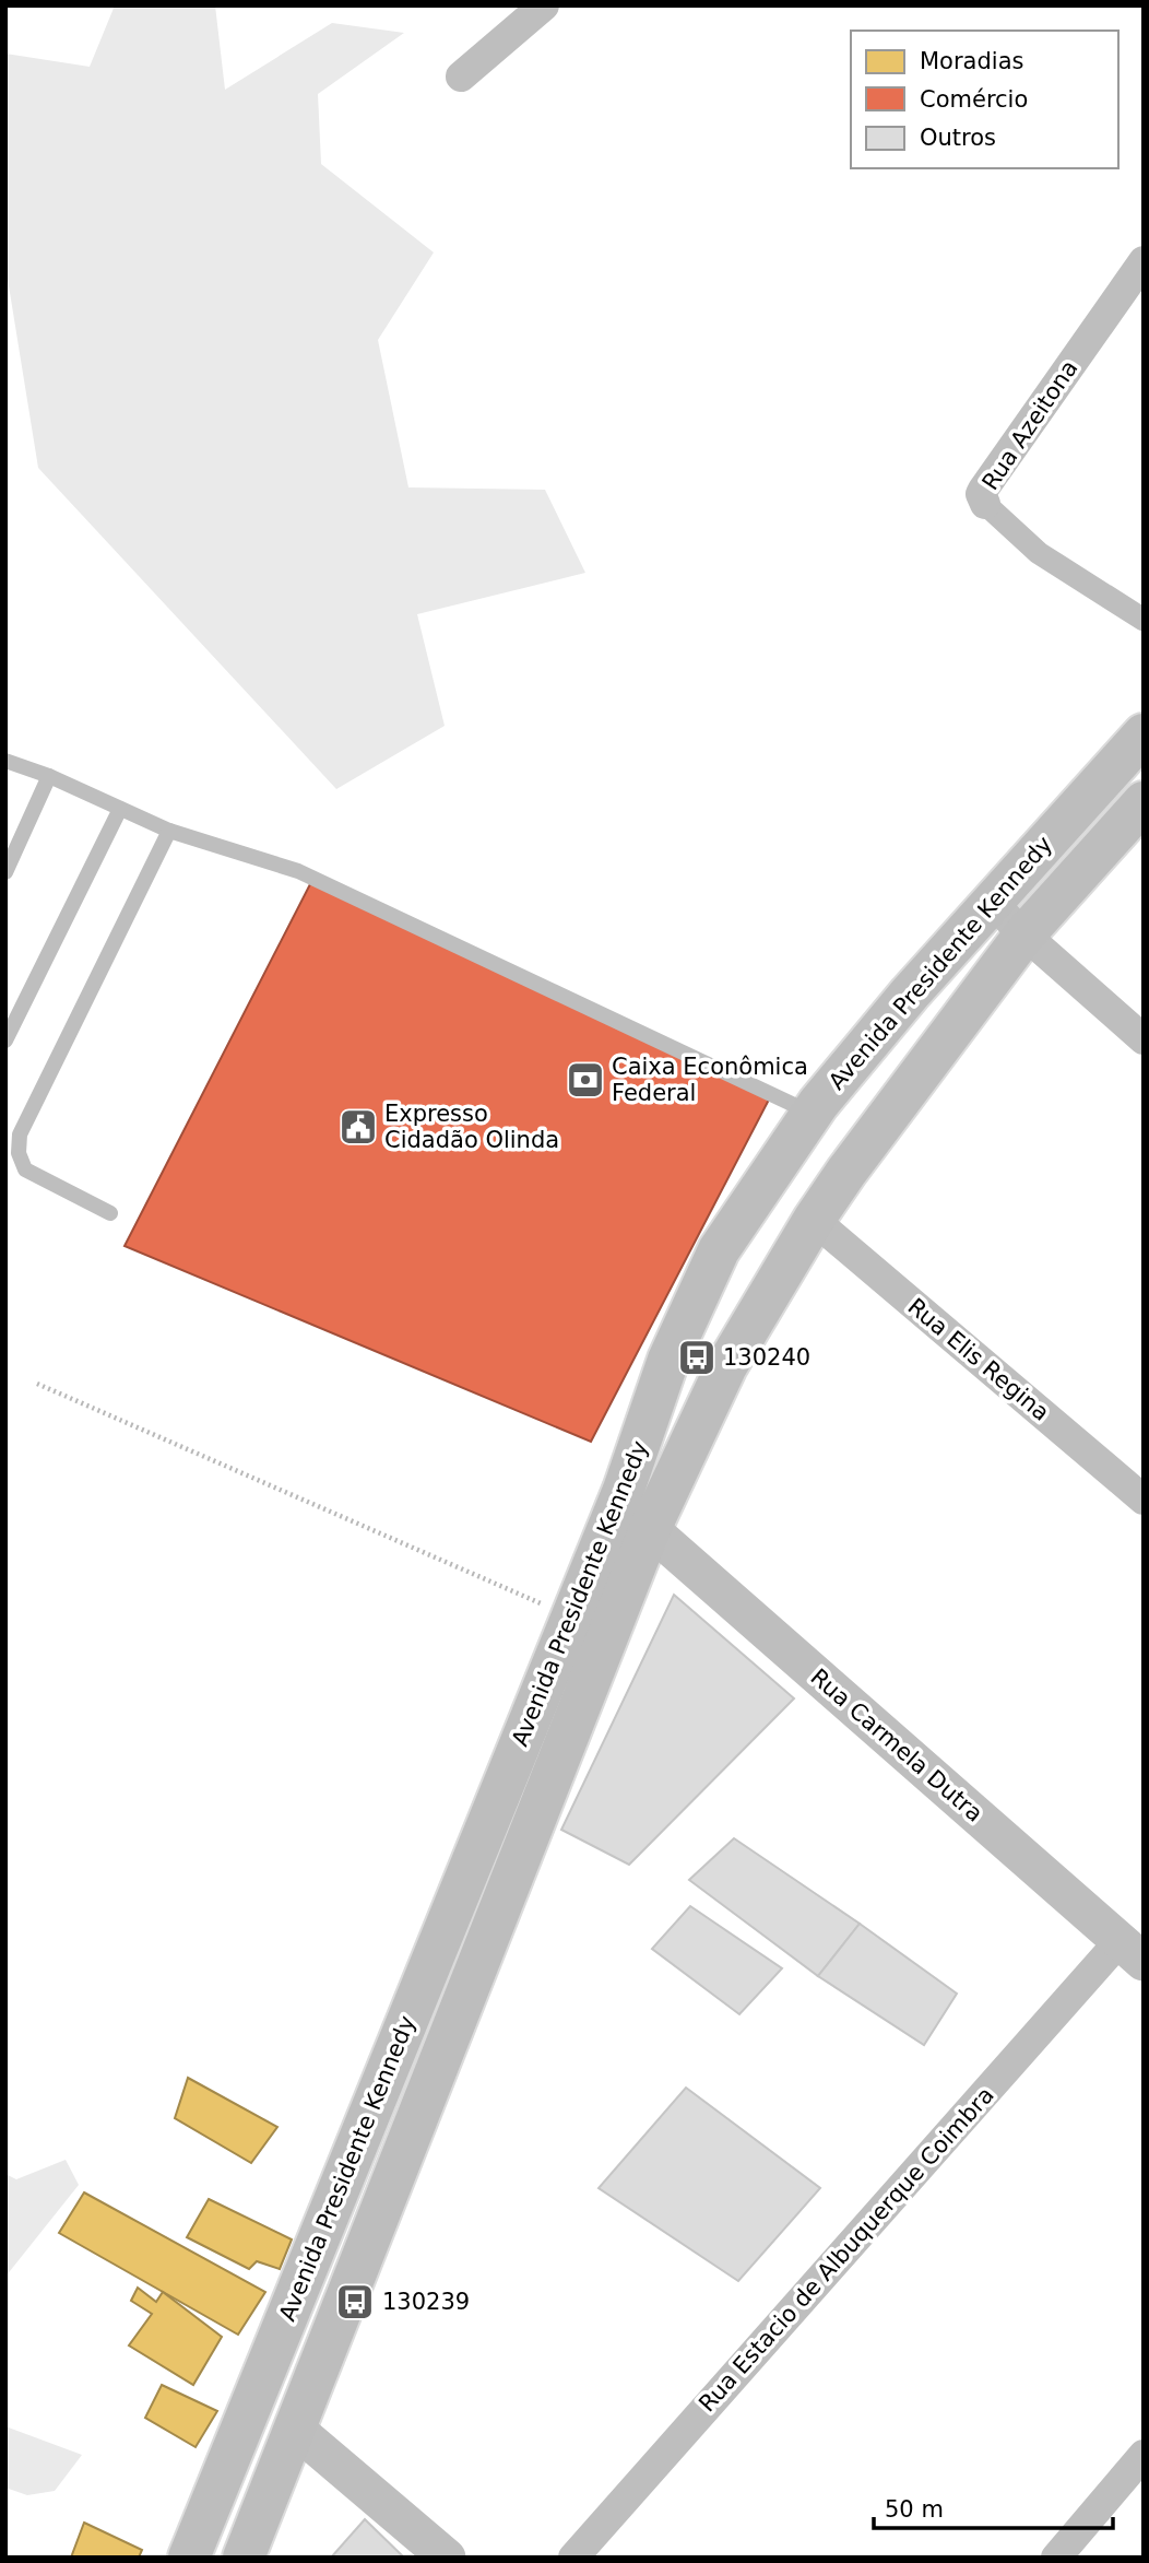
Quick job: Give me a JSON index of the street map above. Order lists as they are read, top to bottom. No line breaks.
{"streets":{"main road":["Avenida Presidente Kennedy"],"street":["Rua Azeitona","Rua Elis Regina","Rua Carmela Dutra","Rua Estacio de Albuquerque Coimbra"]},"crossings":[["Avenida Presidente Kennedy","Rua Elis Regina"],["Avenida Presidente Kennedy","Rua Carmela Dutra"],["Rua Carmela Dutra","Rua Estacio de Albuquerque Coimbra"]],"places":{"bank":["Caixa Econômica Federal"],"public building":["Expresso Cidadão Olinda"],"bus stop":["130240","130239"]},"legend":["Moradias","Comércio","Outros"],"scale_bar":"50 m"}
